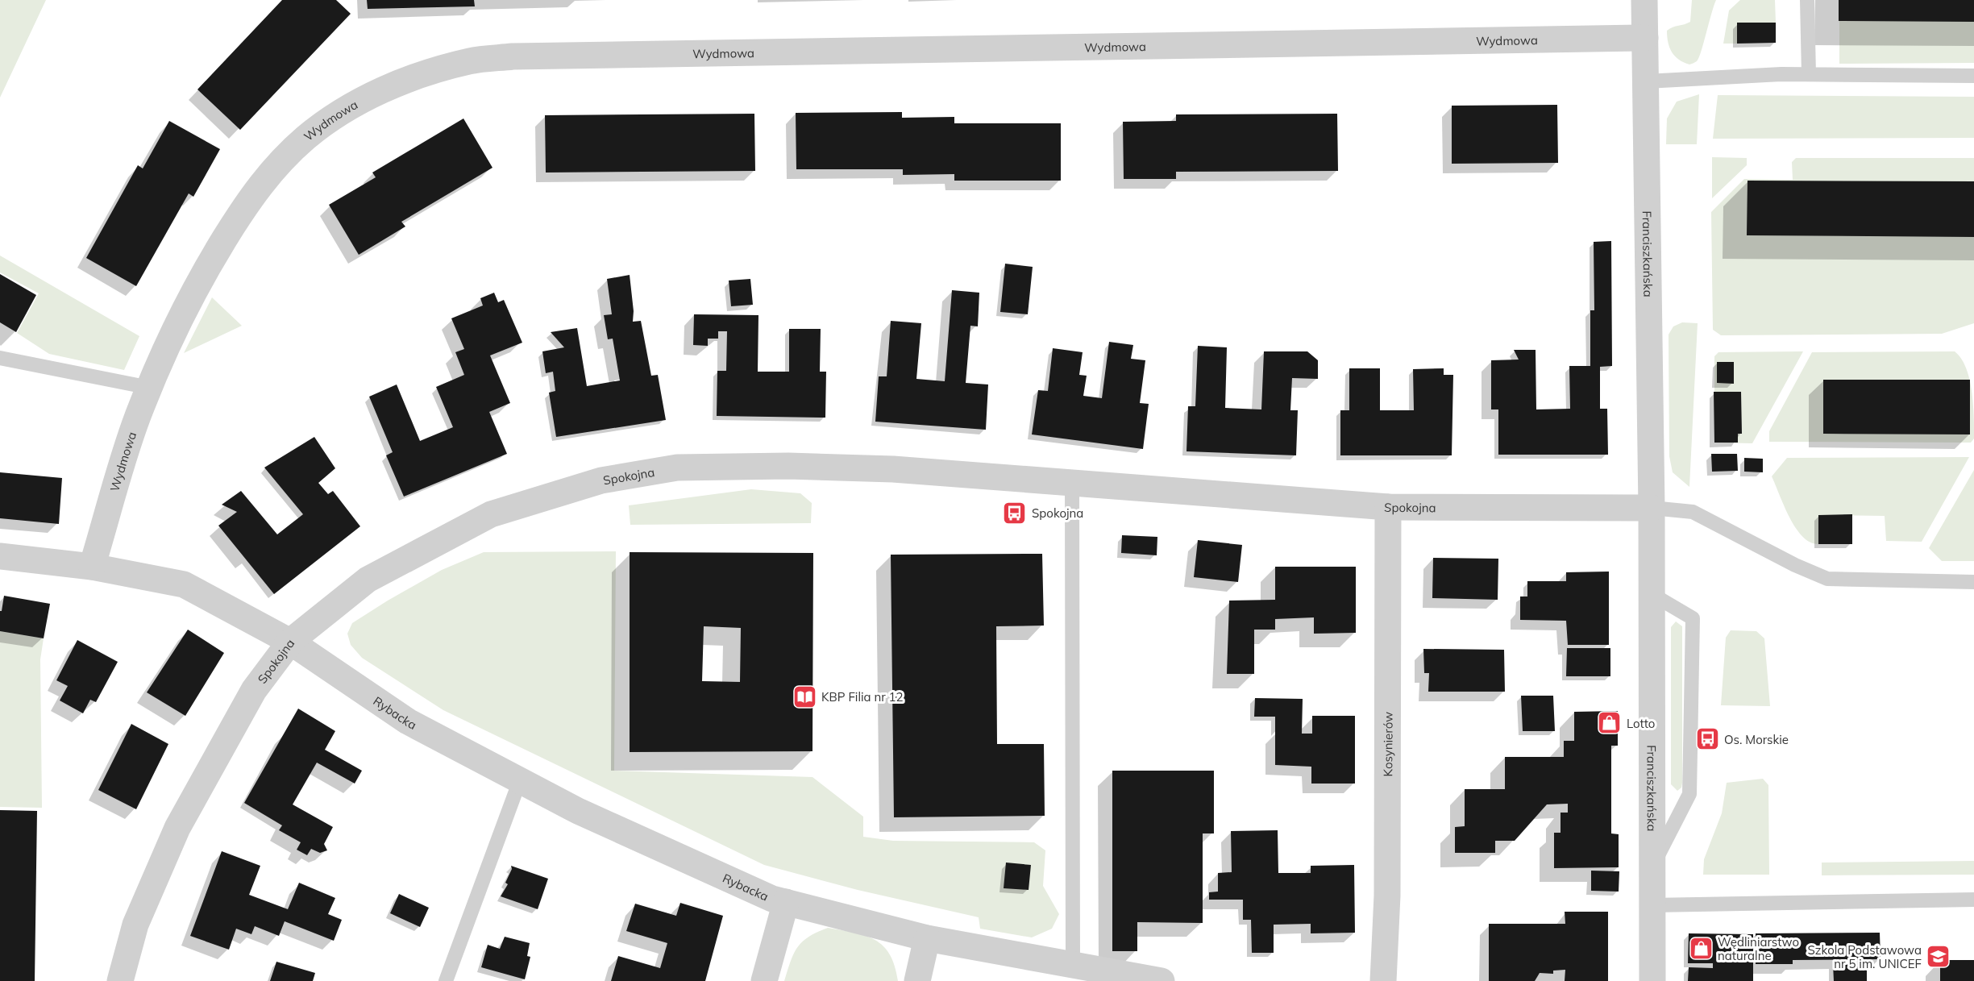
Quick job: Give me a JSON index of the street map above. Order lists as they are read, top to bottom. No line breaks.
{"streets":{"street":["Wydmowa","Franciszkańska","Spokojna","Rybacka","Kosynierów"]},"crossings":[["Wydmowa","Franciszkańska"],["Wydmowa","Rybacka"],["Franciszkańska","Spokojna"],["Spokojna","Rybacka"],["Spokojna","Kosynierów"]],"places":{"bus stop":["Spokojna","Os. Morskie"],"library":["KBP Filia nr 12"],"shop":["Lotto","Wędliniarstwo naturalne"],"school or university":["Szkola Podstawowa nr 5 im. UNICEF"]}}
